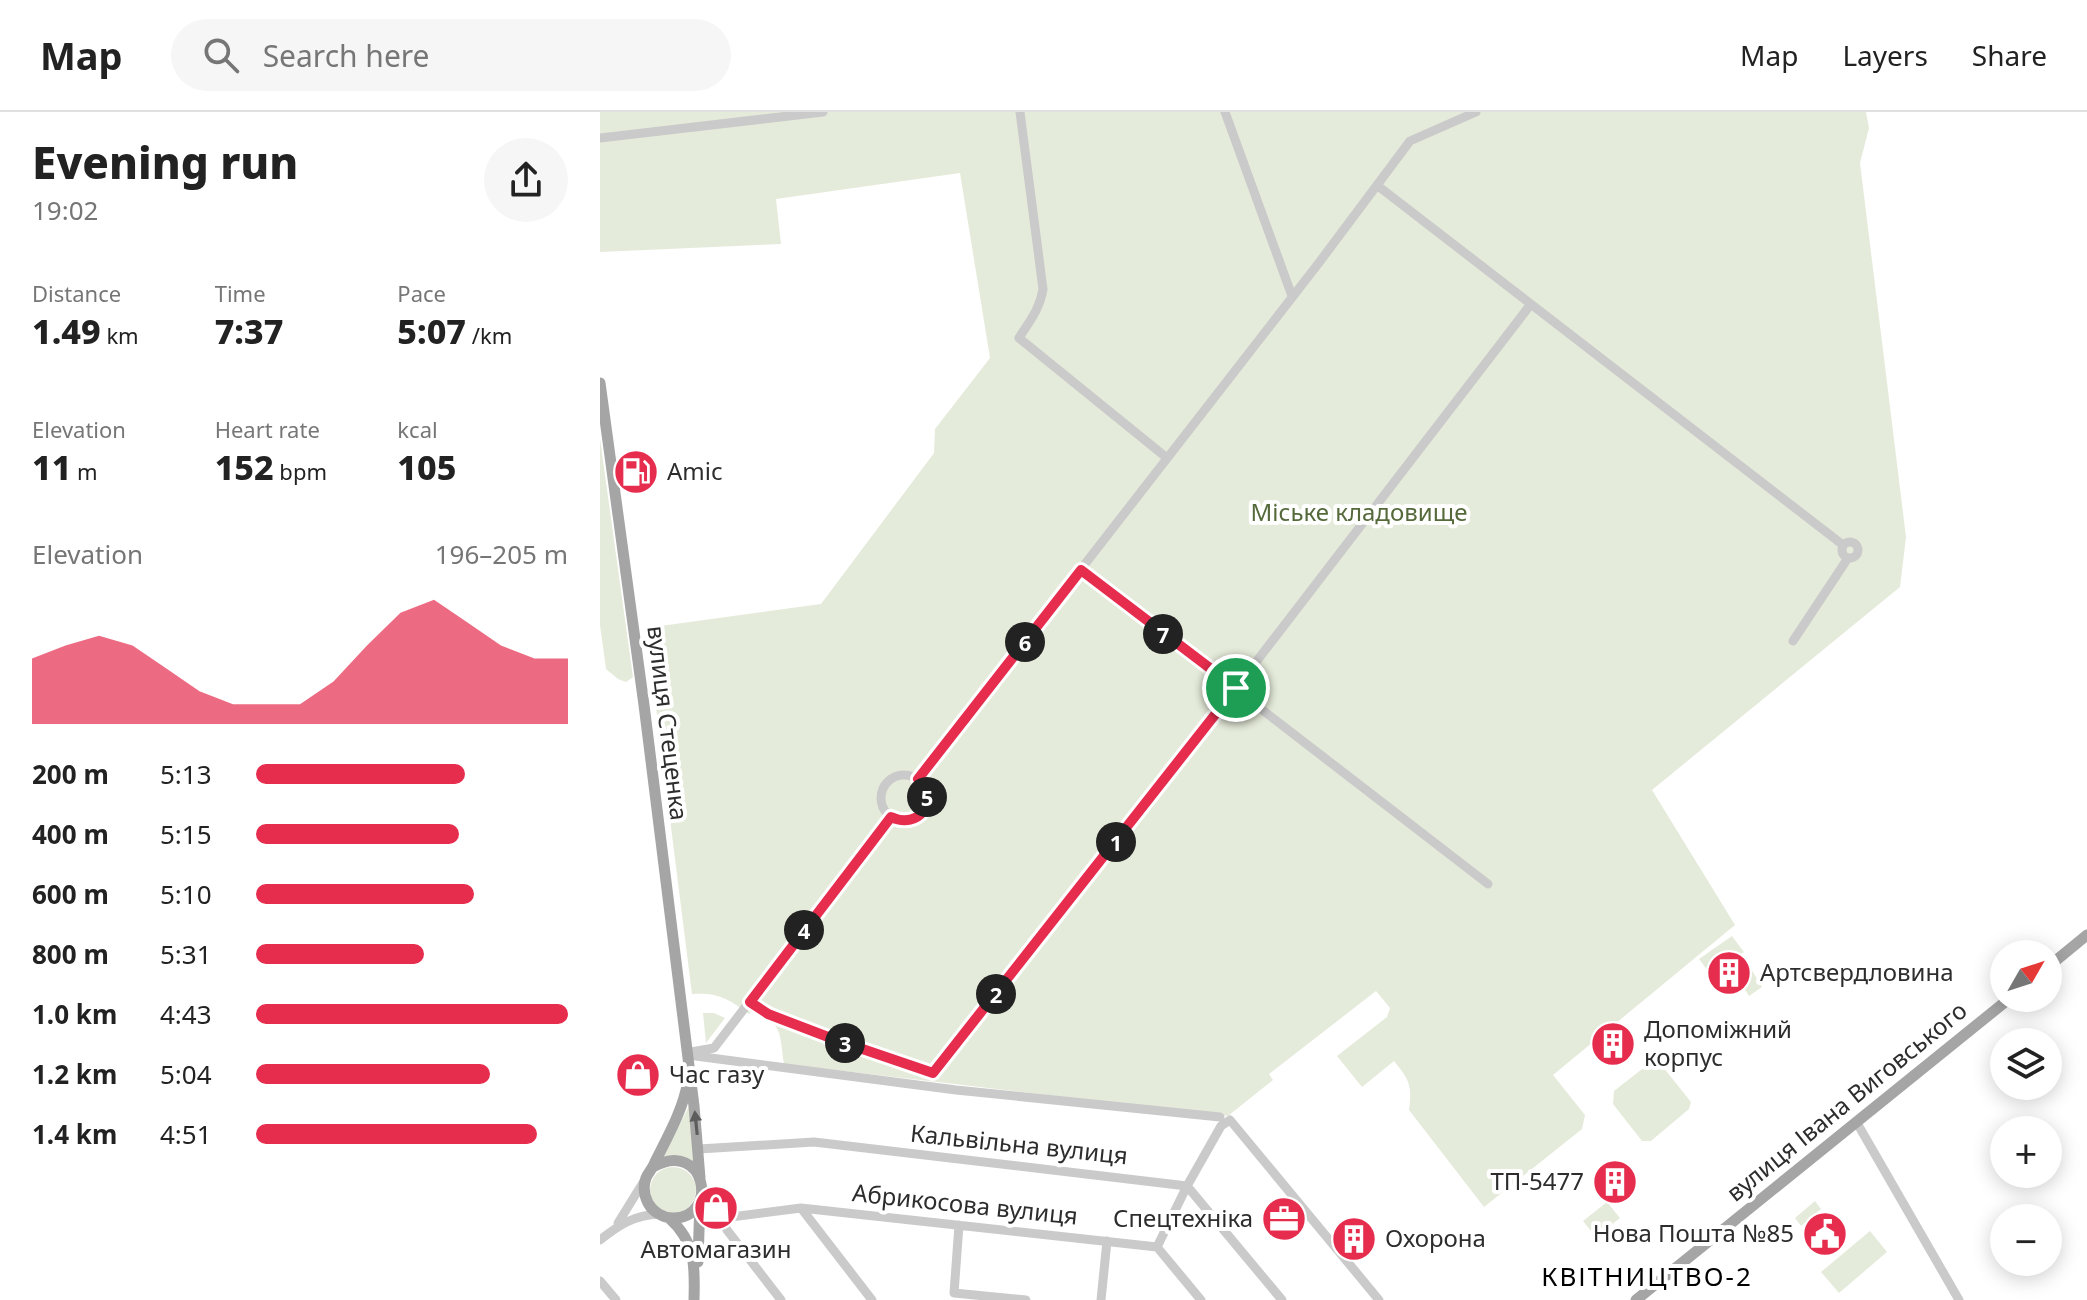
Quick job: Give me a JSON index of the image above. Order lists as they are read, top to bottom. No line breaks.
{"streets":{"main road":["вулиця Стеценка","вулиця Івана Виговського"],"street":["Кальвільна вулиця","Абрикосова вулиця"]},"crossings":[["вулиця Стеценка","Кальвільна вулиця"]],"districts":["КВІТНИЦТВО-2"],"parks":["Міське кладовище"],"places":{"fuel station":["Amic"],"building":["Артсвердловина","Допоміжний корпус","ТП-5477","Охорона"],"shop":["Час газу","Автомагазин"],"office":["Спецтехніка"],"public building":["Нова Пошта №85"]},"north":"top right","page":{"header":"Map","search":"Search here","nav":["Map","Layers","Share"],"heading":["Evening run","19:02"],"stats":[["Distance","1.49 km"],["Time","7:37"],["Pace","5:07 /km"],["Elevation","11 m"],["Heart rate","152 bpm"],["kcal","105"]],"chart":["Elevation","196–205 m"],"pins":["7","6","5","1","4","2","3"],"list":[{"name":"200 m","note":"5:13"},{"name":"400 m","note":"5:15"},{"name":"600 m","note":"5:10"},{"name":"800 m","note":"5:31"},{"name":"1.0 km","note":"4:43"},{"name":"1.2 km","note":"5:04"},{"name":"1.4 km","note":"4:51"}],"map_buttons":["+","−"]}}
